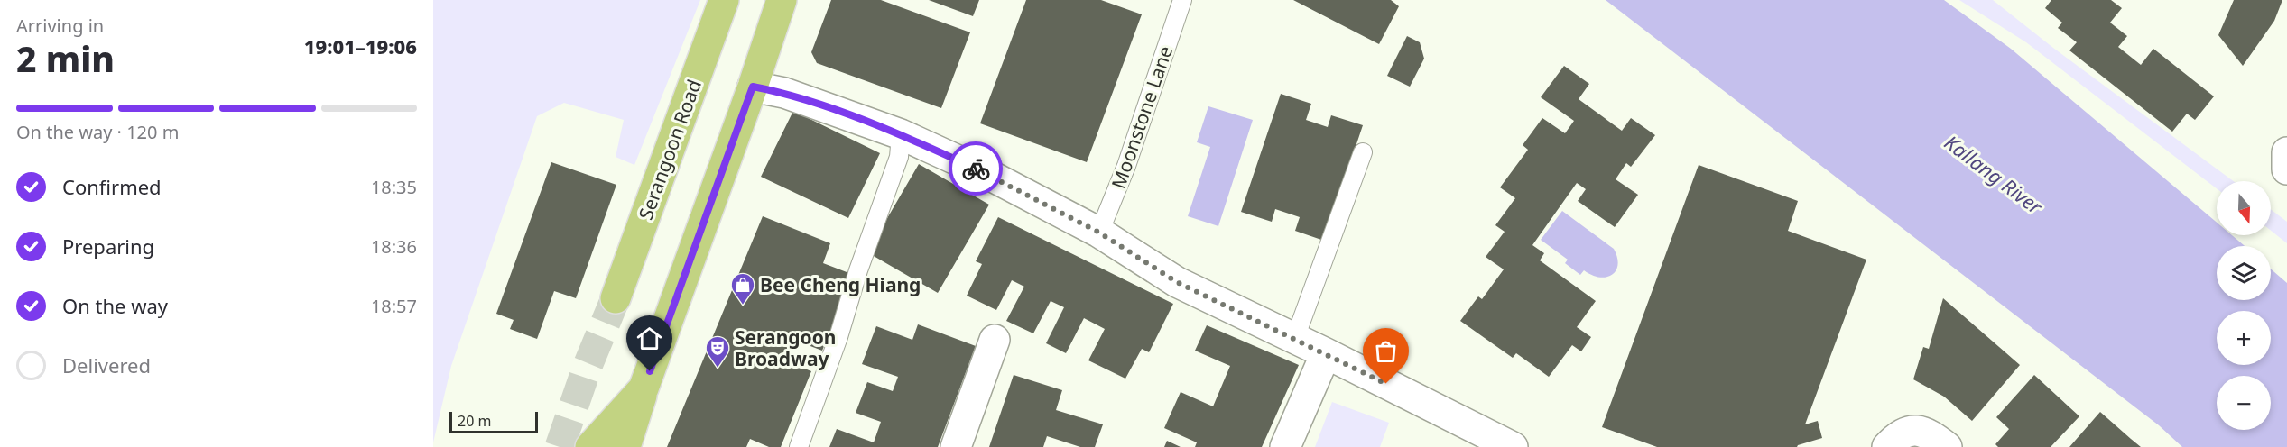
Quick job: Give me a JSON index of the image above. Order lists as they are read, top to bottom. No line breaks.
{"streets":{"main road":["Serangoon Road"],"lane":["Moonstone Lane"]},"water":["Kallang River"],"places":{"shop":["Bee Cheng Hiang"],"theatre":["Serangoon Broadway"]},"scale_bar":"20 m","north":"bottom","page":{"heading":["2 min","Arriving in","19:01–19:06"],"bar":"On the way · 120 m","list":[["Confirmed","18:35"],["Preparing","18:36"],["On the way","18:57"],"Delivered"],"map_buttons":["+","−"],"scale":"20 m"}}
